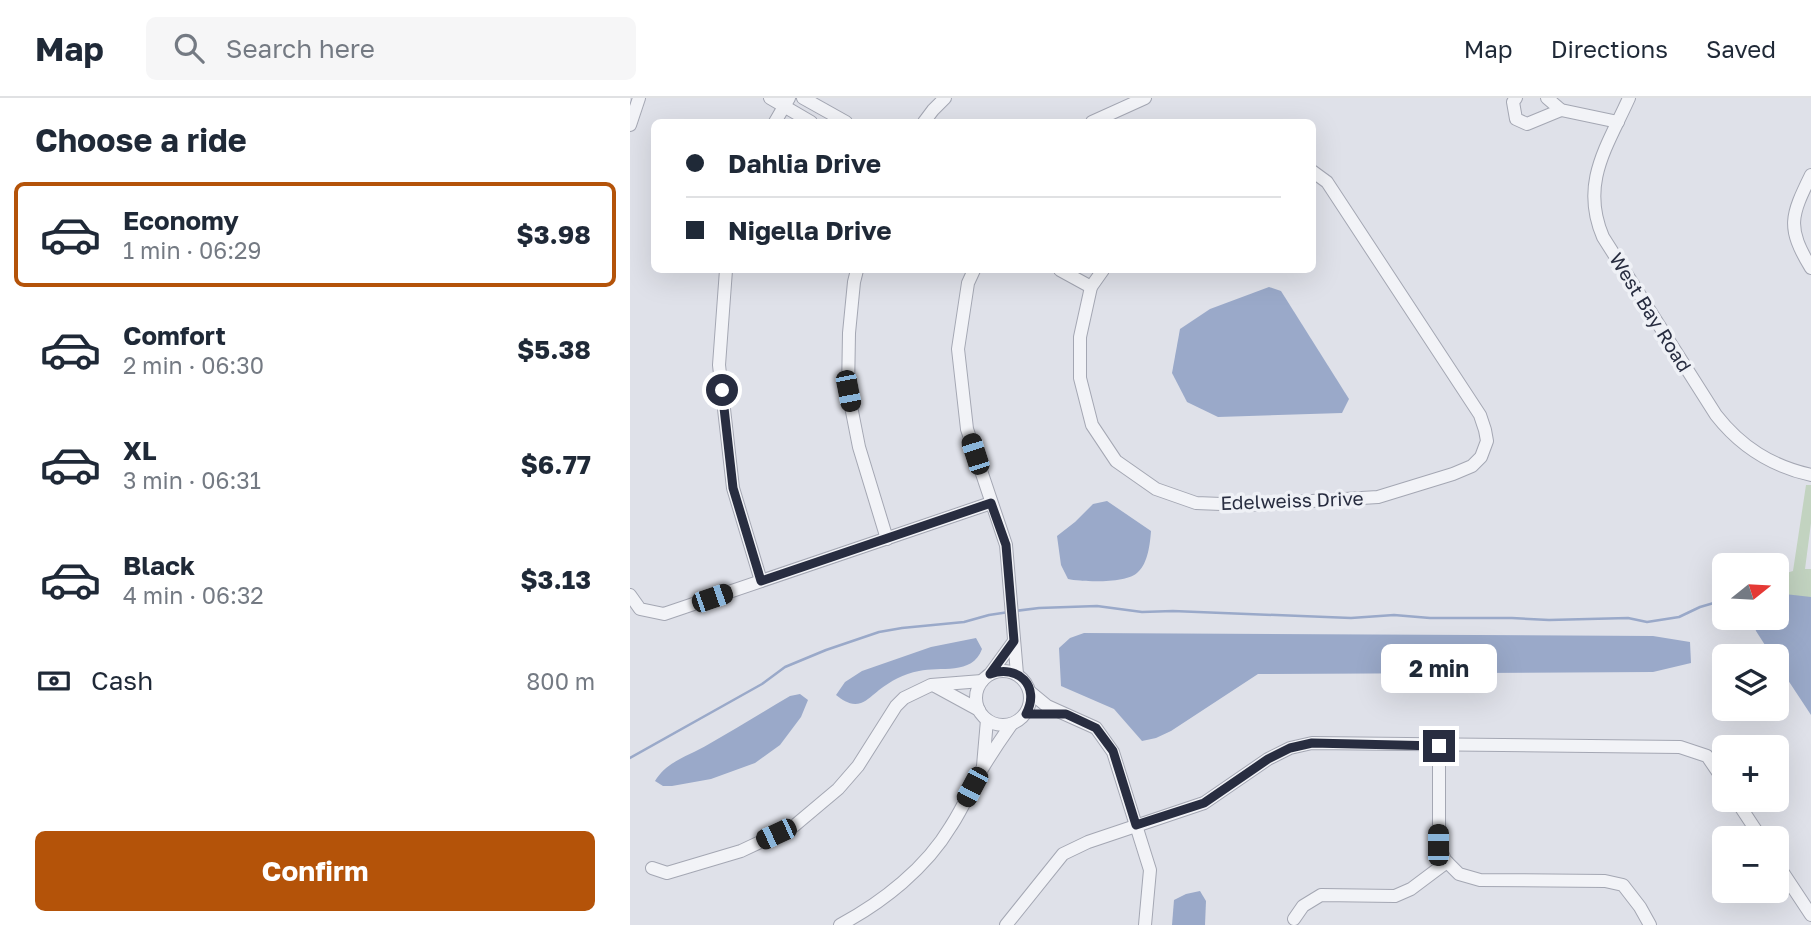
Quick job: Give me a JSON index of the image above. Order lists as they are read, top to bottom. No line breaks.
{"streets":{"street":["West Bay Road","Edelweiss Drive"]},"north":"right","page":{"header":"Map","search":"Search here","nav":["Map","Directions","Saved"],"heading":"Choose a ride","banner":["Dahlia Drive","Nigella Drive"],"list":[{"name":"Economy","note":"1 min · 06:29","value":"$3.98"},{"name":"Comfort","note":"2 min · 06:30","value":"$5.38"},{"name":"XL","note":"3 min · 06:31","value":"$6.77"},{"name":"Black","note":"4 min · 06:32","value":"$3.13"}],"map_buttons":["+","−"],"pay":["Cash","800 m"],"bubble":"2 min","buttons":"Confirm"}}
